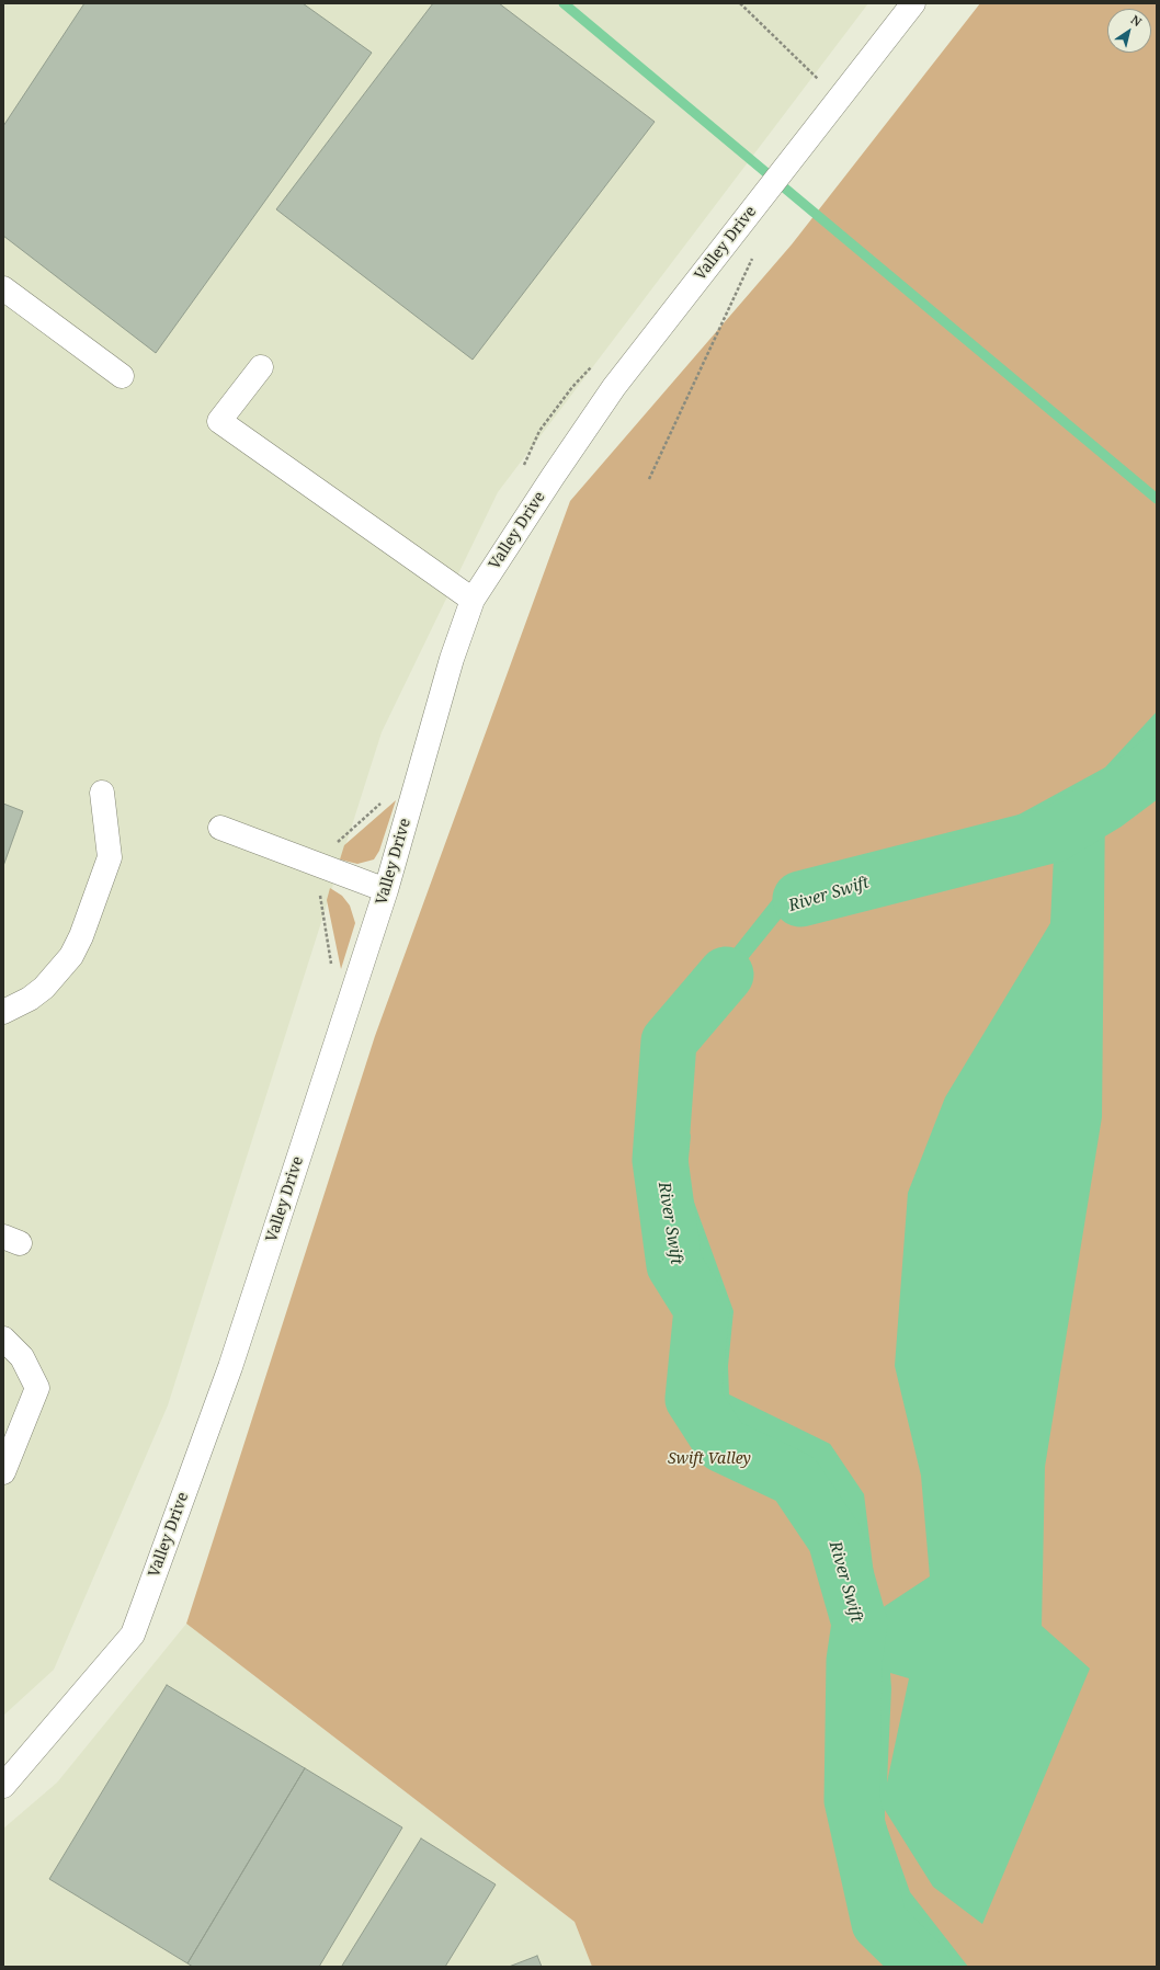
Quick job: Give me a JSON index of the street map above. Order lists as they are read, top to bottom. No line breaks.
{"streets":{"street":["Valley Drive"]},"water":["River Swift"],"parks":["Swift Valley"],"north":"top right"}
